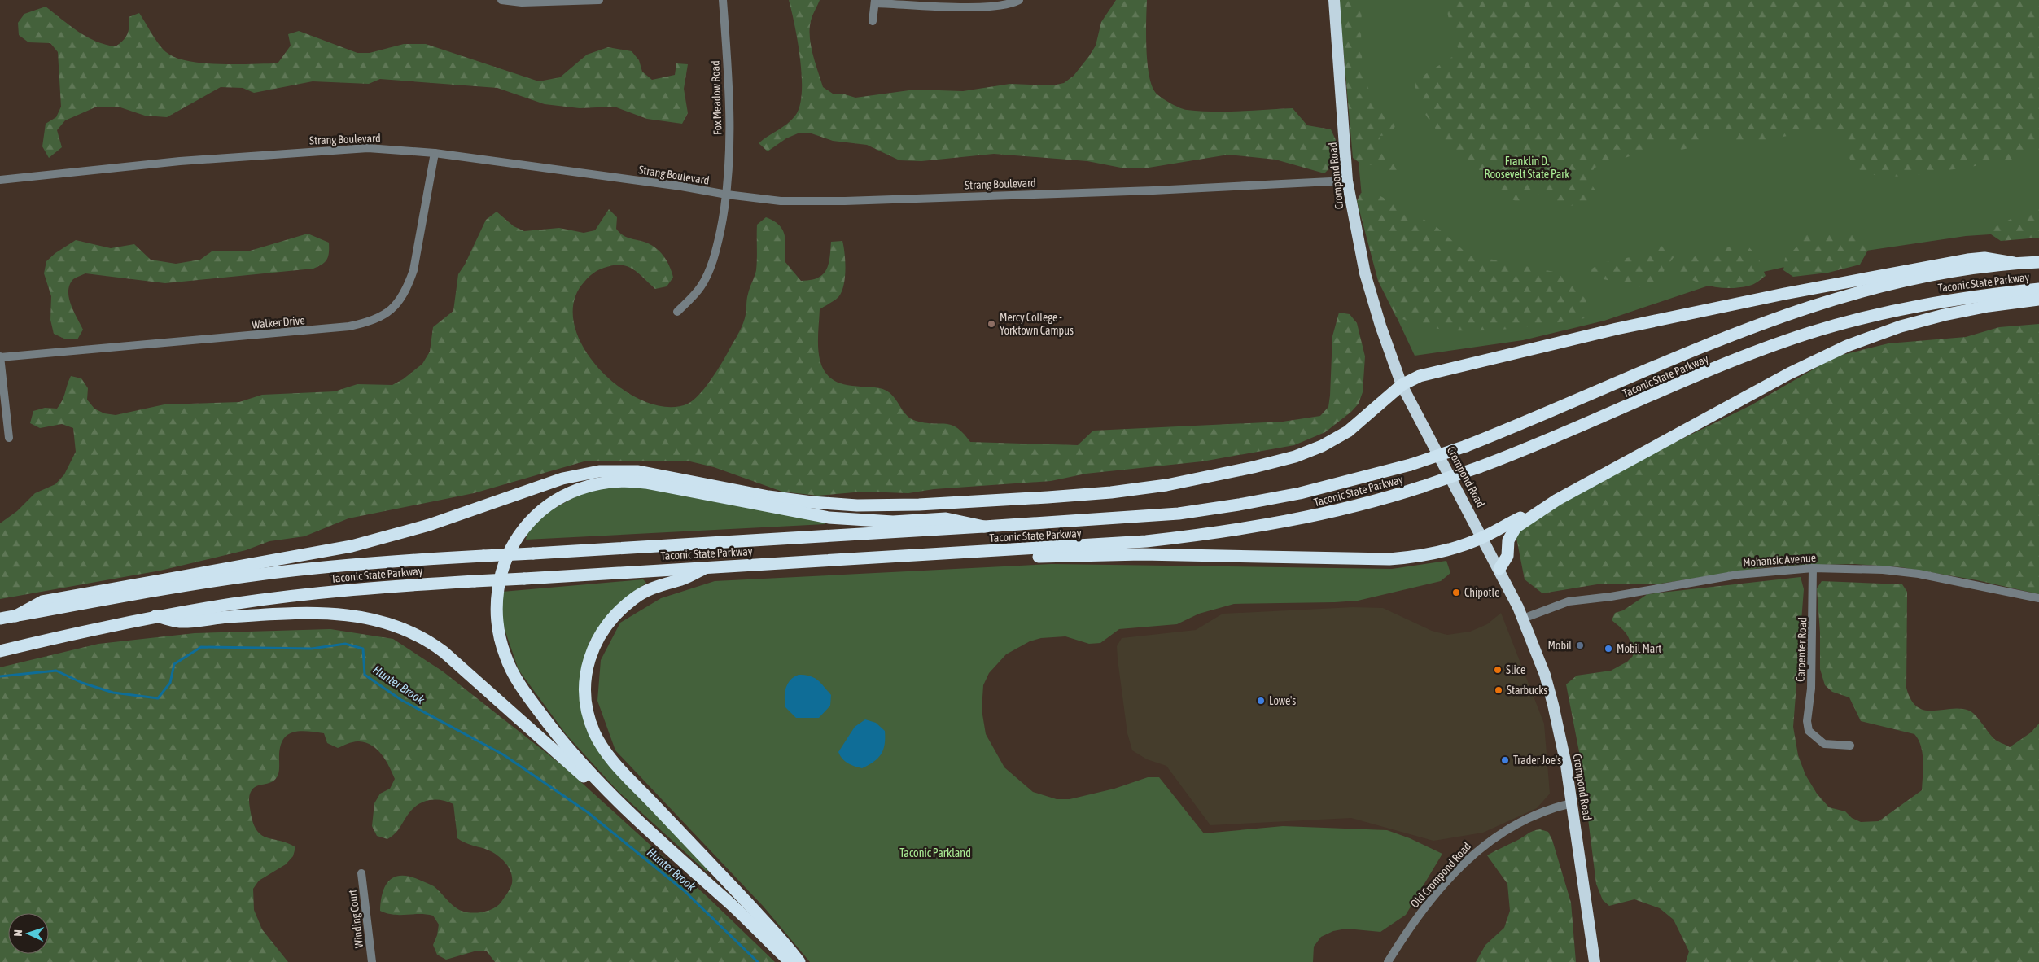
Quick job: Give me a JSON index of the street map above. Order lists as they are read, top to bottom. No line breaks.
{"streets":{"highway":["Crompond Road","Taconic State Parkway"],"street":["Fox Meadow Road","Strang Boulevard","Walker Drive","Mohansic Avenue","Carpenter Road","Old Crompond Road","Winding Court"]},"crossings":[["Fox Meadow Road","Strang Boulevard"],["Strang Boulevard","Crompond Road"],["Strang Boulevard","Walker Drive"],["Crompond Road","Mohansic Avenue"],["Crompond Road","Old Crompond Road"],["Mohansic Avenue","Carpenter Road"]],"water":["Hunter Brook"],"parks":["Franklin D. Roosevelt State Park","Taconic Parkland"],"places":["Mercy College - Yorktown Campus","Chipotle","Mobil","Mobil Mart","Slice","Starbucks","Lowe's","Trader Joe's"],"north":"left"}
